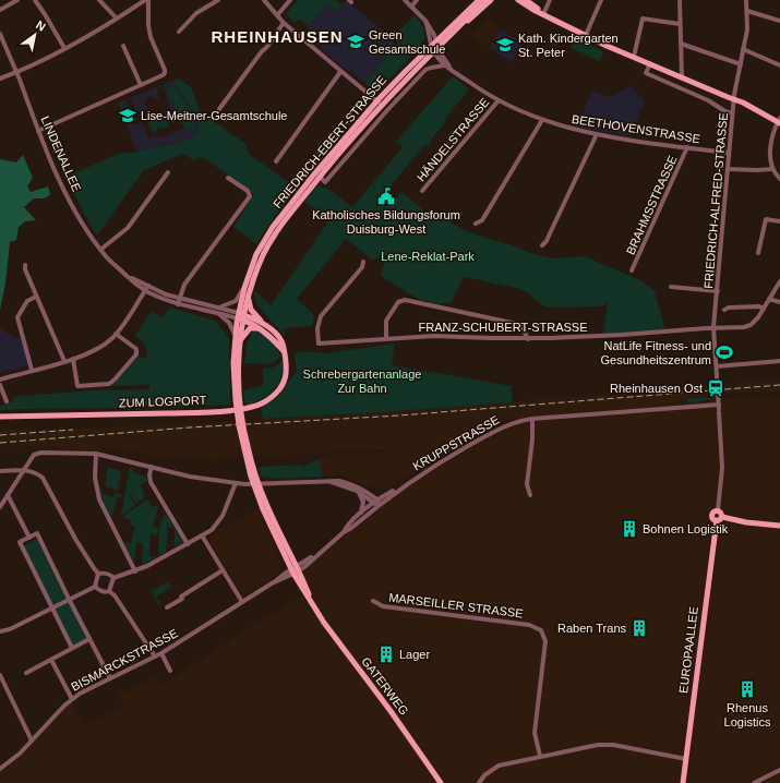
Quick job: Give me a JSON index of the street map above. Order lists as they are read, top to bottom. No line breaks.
{"streets":{"main road":["FRIEDRICH-EBERT-STRASSE","ZUM LOGPORT","EUROPAALLEE","GATERWEG"],"street":["BEETHOVENSTRASSE","HÄNDELSTRASSE","LINDENALLEE","FRIEDRICH-ALFRED-STRASSE","BRAHMSSTRASSE","FRANZ-SCHUBERT-STRASSE","KRUPPSTRASSE","MARSEILLER STRASSE","BISMARCKSTRASSE"]},"crossings":[["BEETHOVENSTRASSE","HÄNDELSTRASSE"],["BEETHOVENSTRASSE","FRIEDRICH-EBERT-STRASSE"],["BEETHOVENSTRASSE","FRIEDRICH-ALFRED-STRASSE"],["BEETHOVENSTRASSE","BRAHMSSTRASSE"],["FRIEDRICH-EBERT-STRASSE","LINDENALLEE"],["FRIEDRICH-EBERT-STRASSE","ZUM LOGPORT"],["FRIEDRICH-EBERT-STRASSE","BISMARCKSTRASSE"],["FRIEDRICH-EBERT-STRASSE","GATERWEG"],["LINDENALLEE","ZUM LOGPORT"],["FRIEDRICH-ALFRED-STRASSE","FRANZ-SCHUBERT-STRASSE"],["FRIEDRICH-ALFRED-STRASSE","KRUPPSTRASSE"],["KRUPPSTRASSE","BISMARCKSTRASSE"],["BISMARCKSTRASSE","GATERWEG"]],"districts":["RHEINHAUSEN"],"parks":["Lene-Reklat-Park","Schrebergartenanlage Zur Bahn"],"places":{"school or university":["Green Gesamtschule","Kath. Kindergarten St. Peter","Lise-Meitner-Gesamtschule"],"public building":["Katholisches Bildungsforum Duisburg-West"],"sports":["NatLife Fitness- und Gesundheitszentrum"],"station":["Rheinhausen Ost"],"building":["Bohnen Logistik","Raben Trans","Lager","Rhenus Logistics"]},"north":"top right"}
